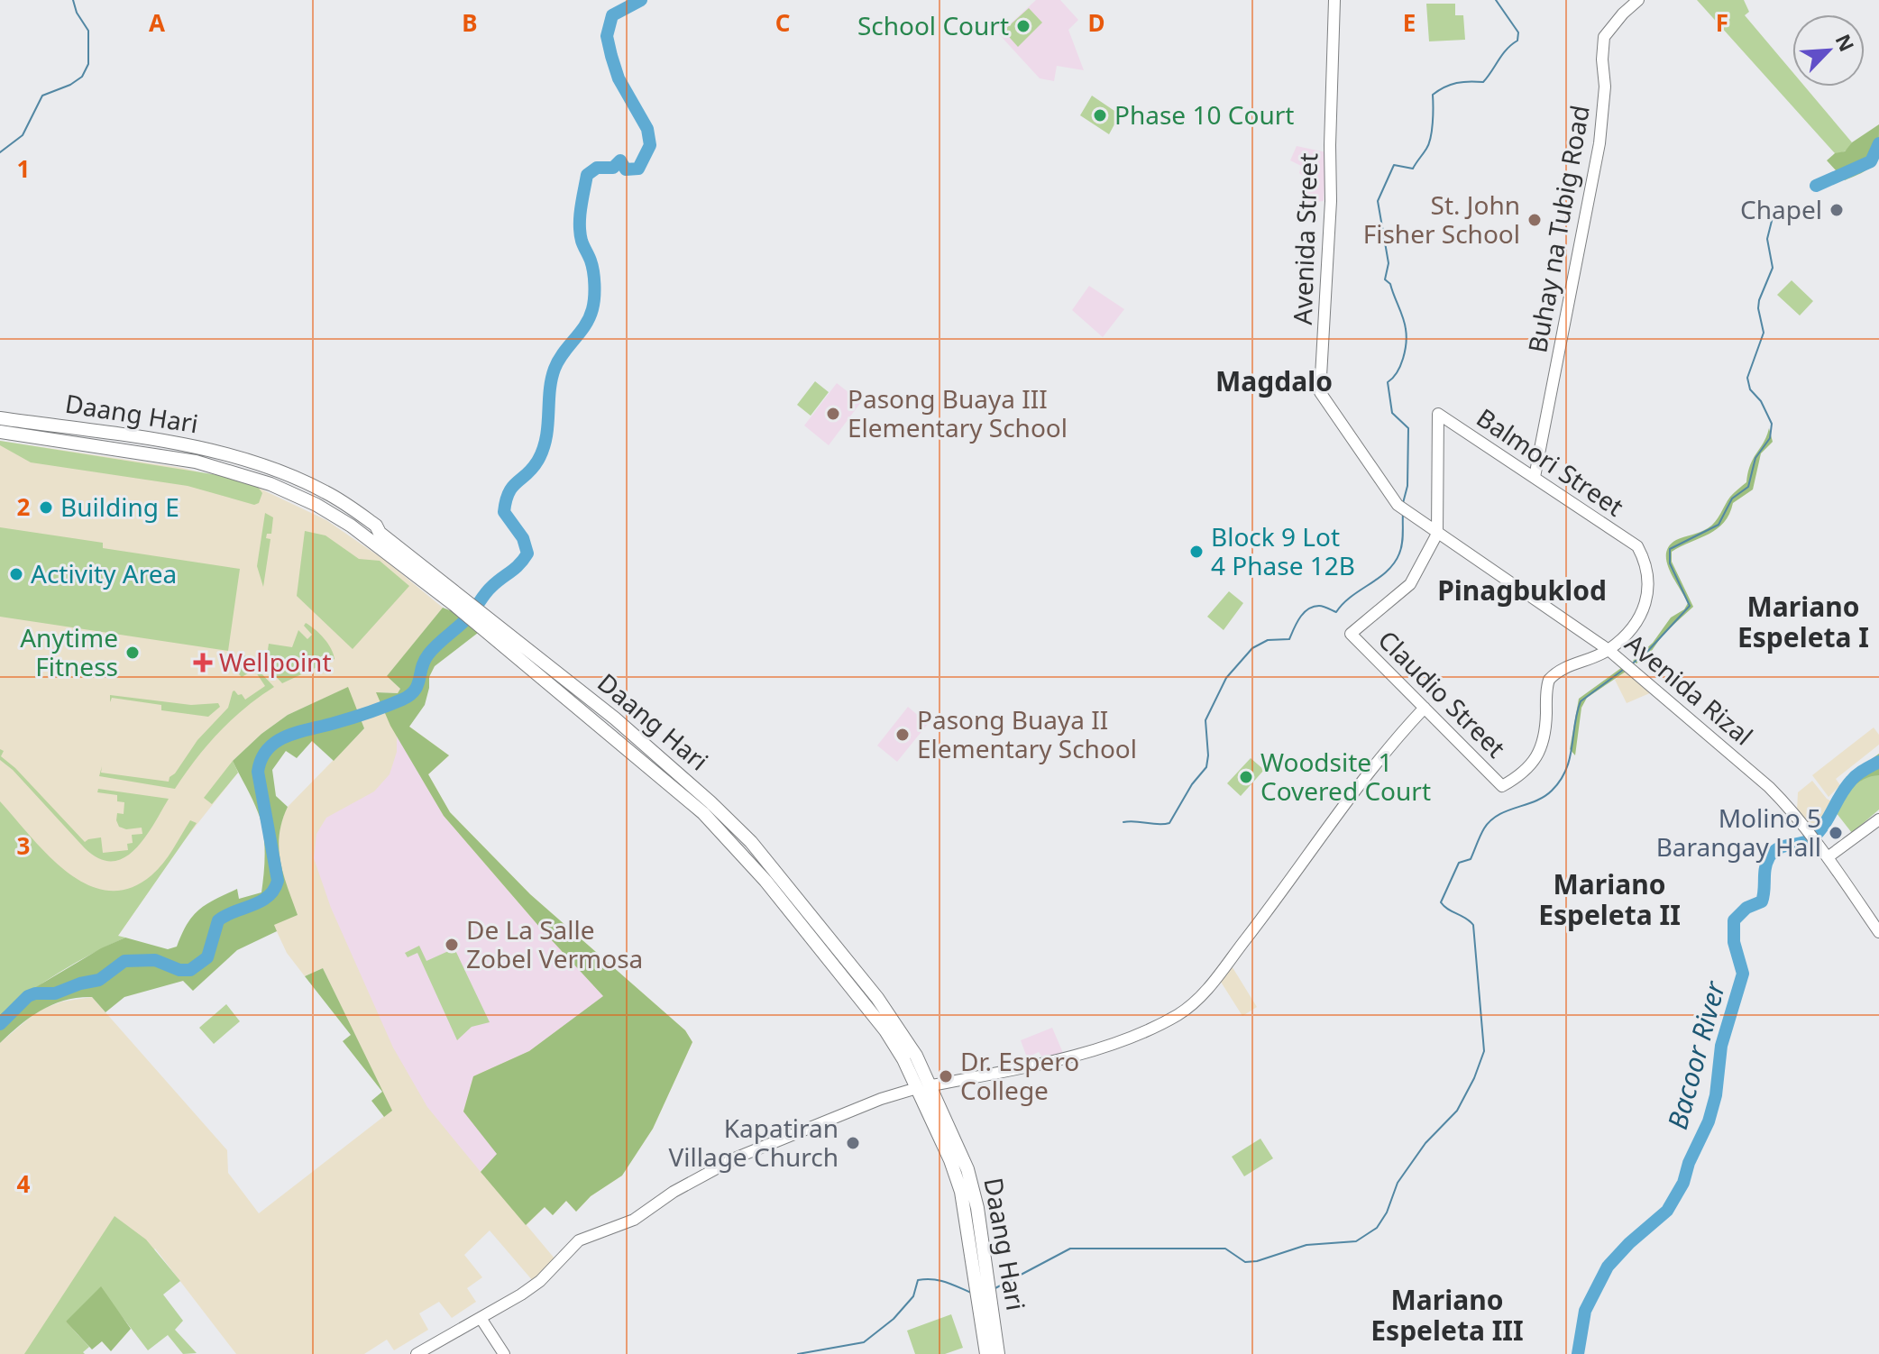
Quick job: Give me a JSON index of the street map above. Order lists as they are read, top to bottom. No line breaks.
{"streets":{"main road":["Buhay na Tubig Road","Avenida Street","Daang Hari","Balmori Street","Avenida Rizal","Claudio Street"]},"crossings":[["Buhay na Tubig Road","Balmori Street"],["Avenida Street","Avenida Rizal"],["Balmori Street","Avenida Rizal"],["Balmori Street","Claudio Street"],["Avenida Rizal","Claudio Street"]],"districts":["Magdalo","Pinagbuklod","Mariano Espeleta I","Mariano Espeleta II","Mariano Espeleta III"],"water":["Bacoor River"],"places":{"other":["School Court","Phase 10 Court","Chapel","St. John Fisher School","Pasong Buaya III Elementary School","Building E","Block 9 Lot 4 Phase 12B","Activity Area","Anytime Fitness","Pasong Buaya II Elementary School","Woodsite 1 Covered Court","Molino 5 Barangay Hall","De La Salle Zobel Vermosa","Dr. Espero College","Kapatiran Village Church"],"health":["Wellpoint"]},"north":"top right","grid":{"columns":["A","B","C","D","E","F"],"rows":["1","2","3","4"]}}
